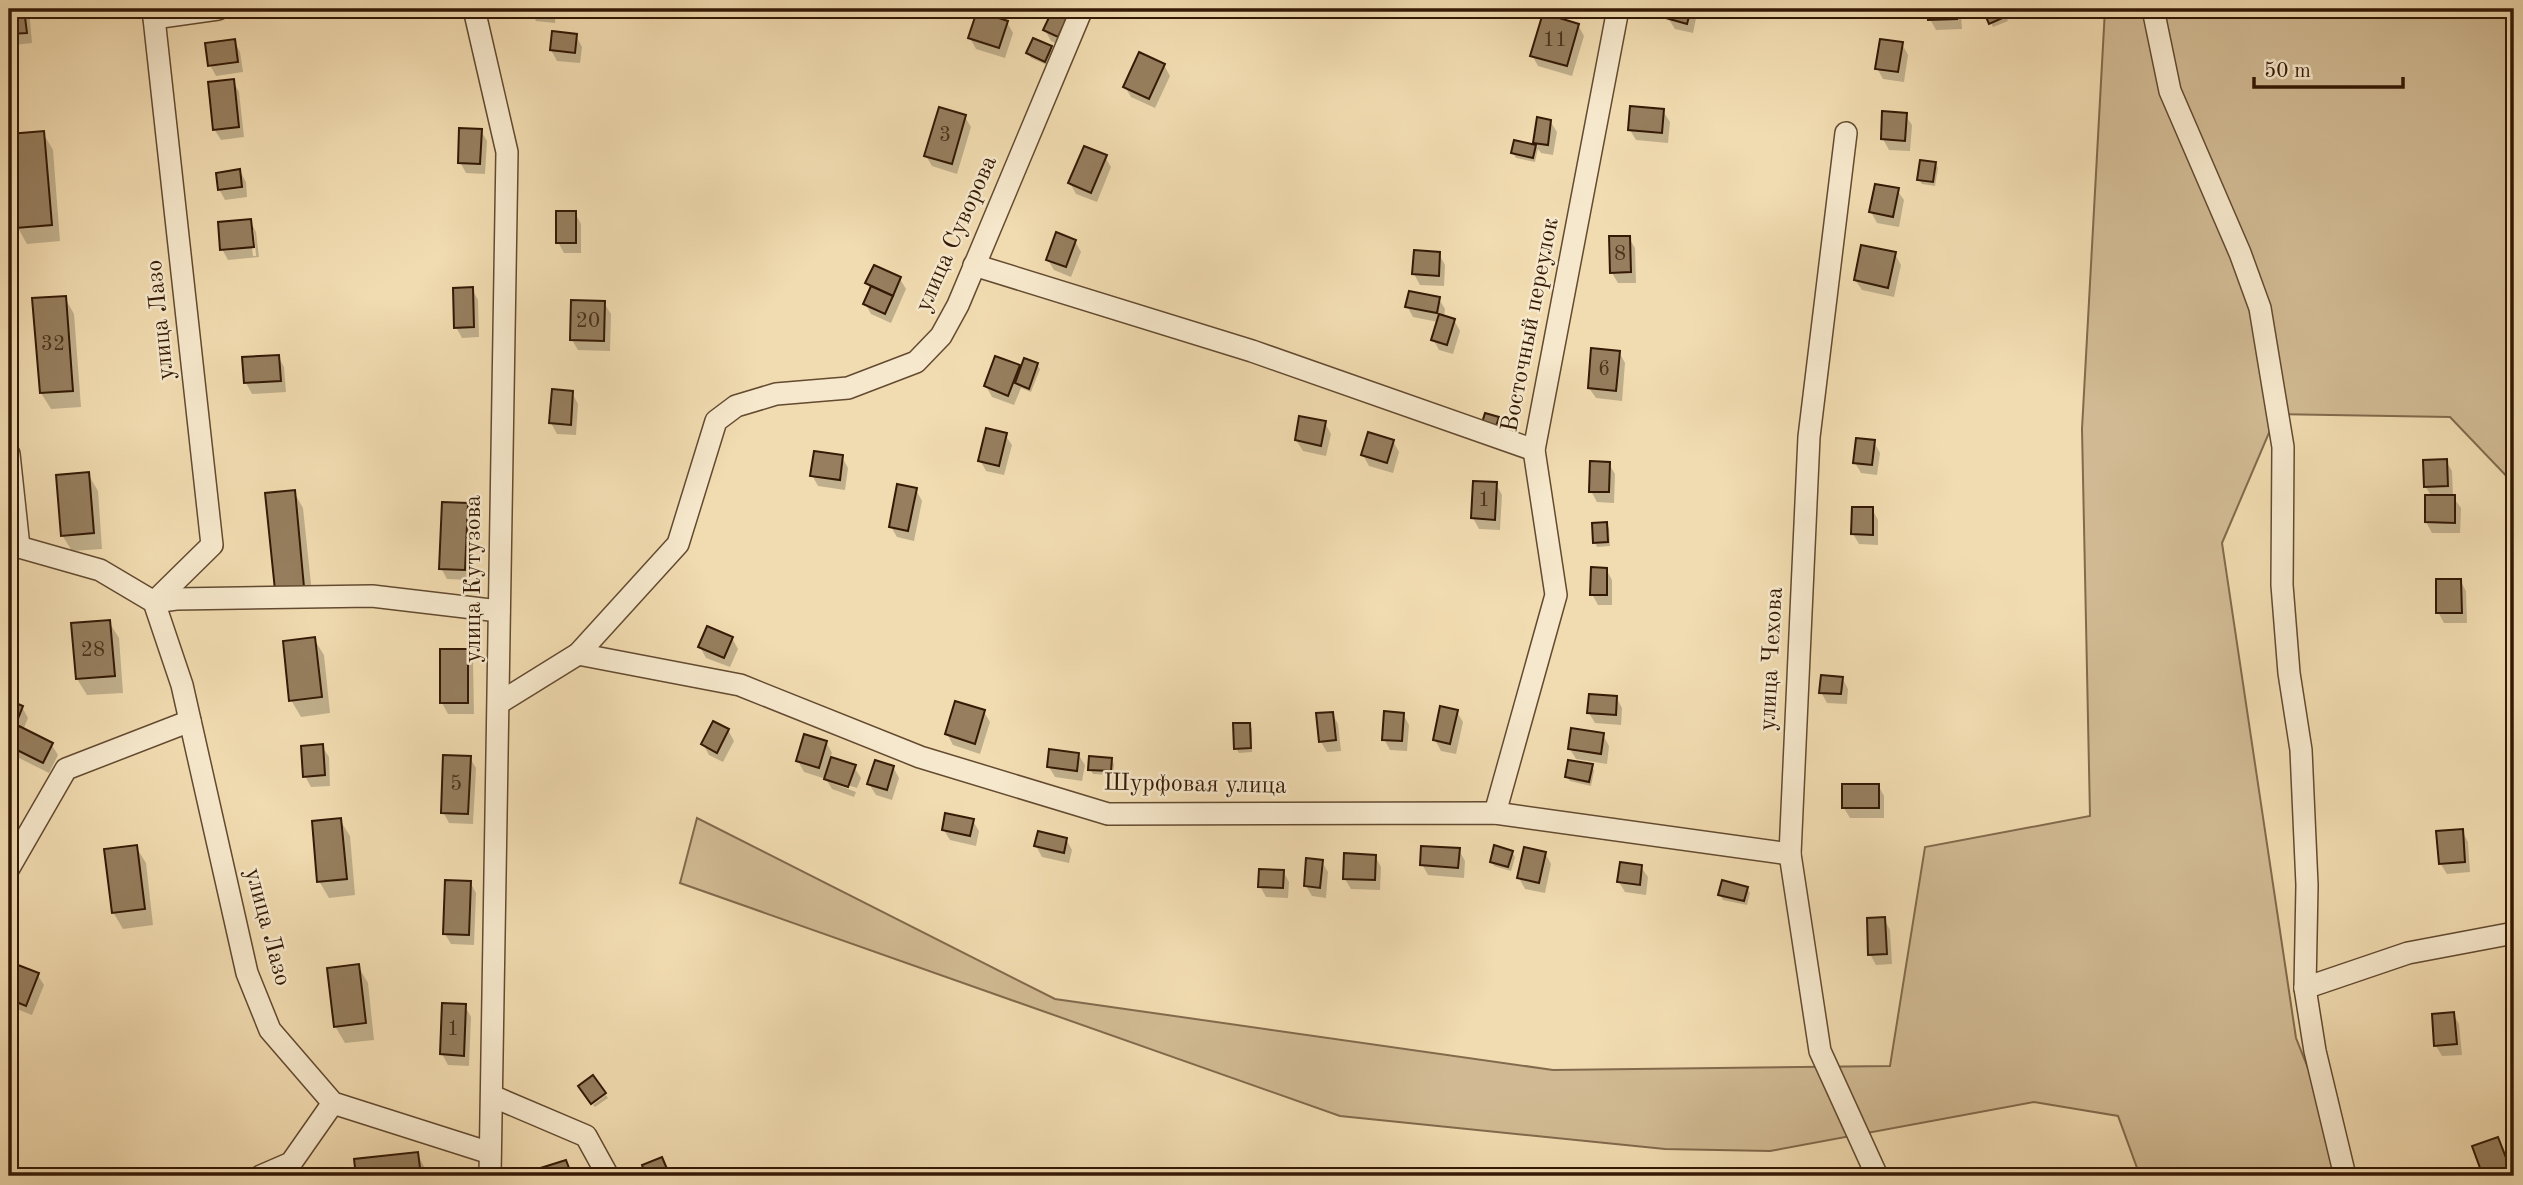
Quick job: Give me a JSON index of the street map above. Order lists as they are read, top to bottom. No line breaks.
{"streets":{"street":["улица Суворова","улица Лазо","Восточный переулок","улица Кутузова","улица Чехова","Шурфовая улица"]},"crossings":[["улица Суворова","улица Кутузова"],["улица Суворова","Шурфовая улица"],["Восточный переулок","Шурфовая улица"],["улица Чехова","Шурфовая улица"]],"house_numbers":["11","3","8","20","32","6","1","28","5","1"],"scale_bar":"50 m"}
